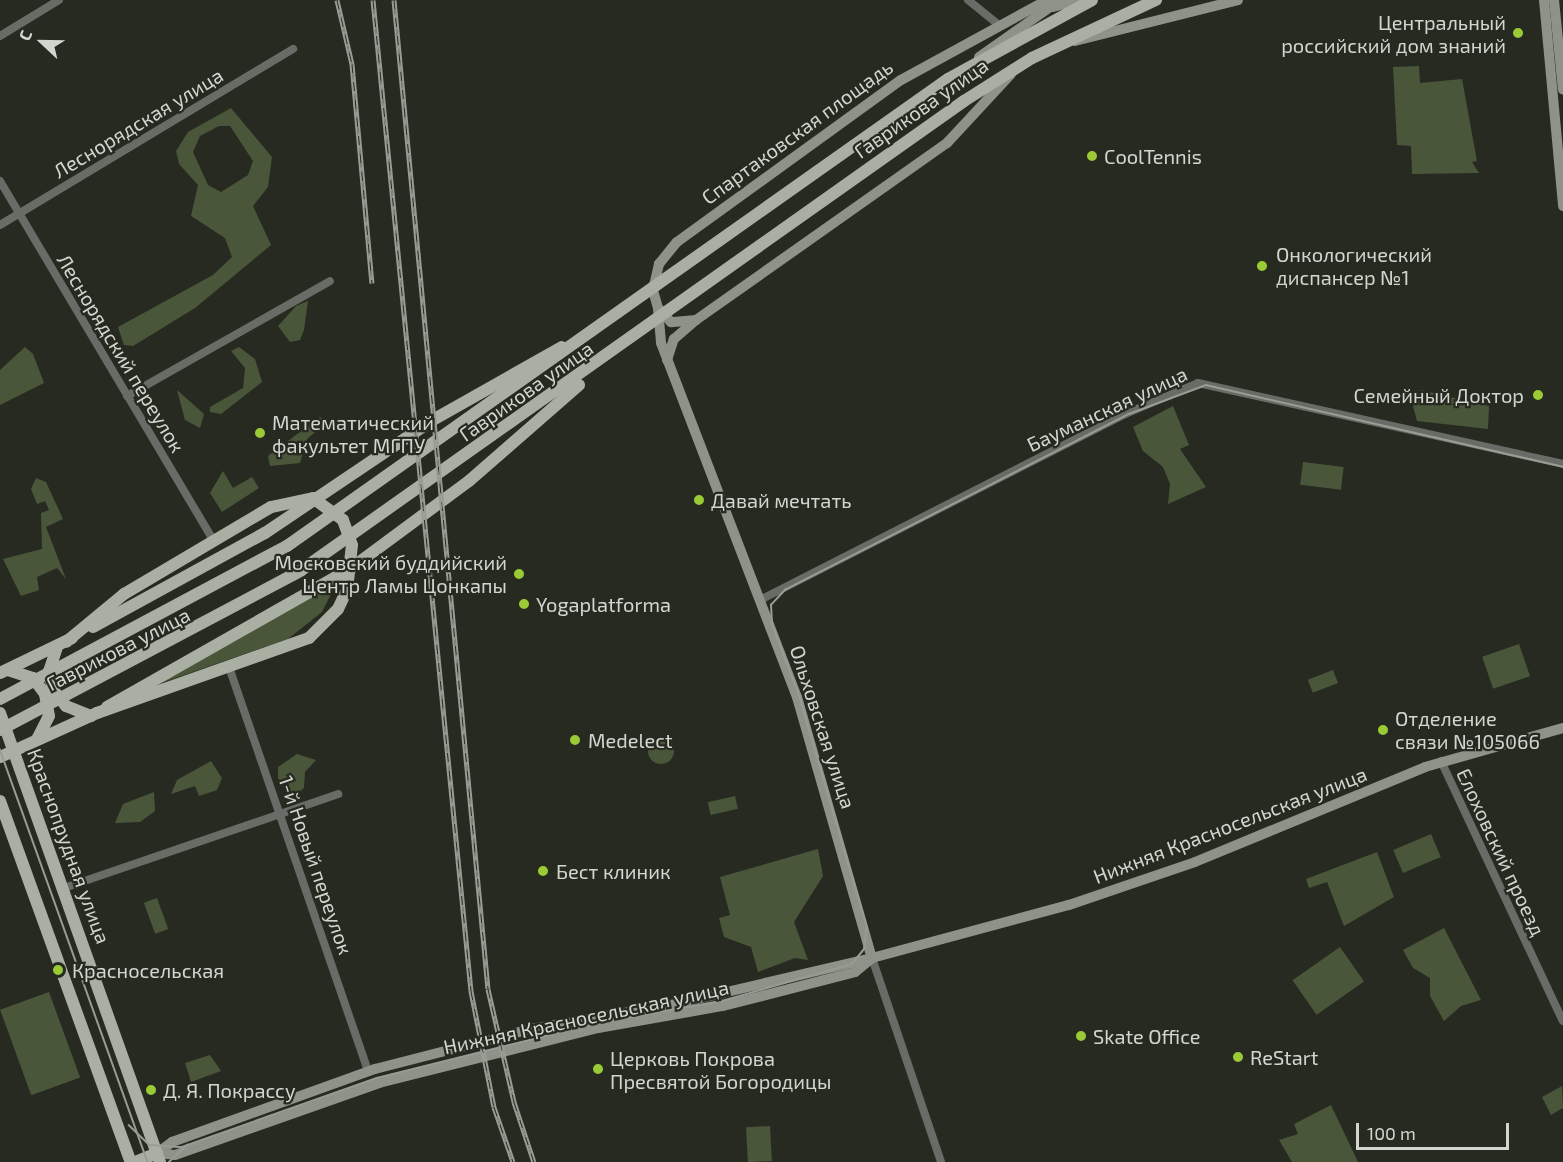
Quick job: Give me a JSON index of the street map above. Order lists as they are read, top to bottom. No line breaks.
{"streets":{"main road":["Гаврикова улица","Краснопрудная улица"],"street":["Леснорядская улица","Спартаковская площадь","Леснорядский переулок","Бауманская улица","Ольховская улица","Нижняя Красносельская улица","Елоховский проезд","1-й Новый переулок"]},"crossings":[["Леснорядская улица","Леснорядский переулок"],["Спартаковская площадь","Ольховская улица"],["Бауманская улица","Ольховская улица"],["Ольховская улица","Нижняя Красносельская улица"],["Нижняя Красносельская улица","Краснопрудная улица"],["Нижняя Красносельская улица","Елоховский проезд"],["Нижняя Красносельская улица","1-й Новый переулок"]],"places":["Центральный российский дом знаний","CoolTennis","Онкологический диспансер №1","Семейный Доктор","Математический факультет МГПУ","Давай мечтать","Московский буддийский Центр Ламы Цонкапы","Yogaplatforma","Отделение связи №105066","Medelect","Бест клиник","Красносельская","Skate Office","ReStart","Церковь Покрова Пресвятой Богородицы","Д. Я. Покрассу"],"scale_bar":"100 m","north":"left"}
